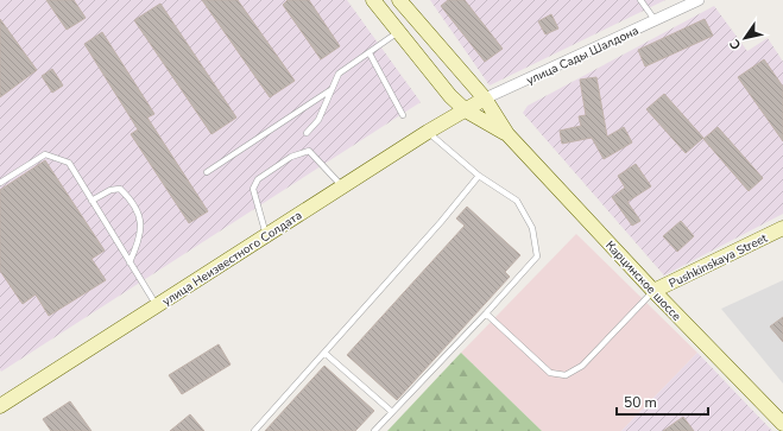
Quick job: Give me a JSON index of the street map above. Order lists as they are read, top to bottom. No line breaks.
{"streets":{"main road":["улица Сады Шалдона","улица Неизвестного Солдата","Pushkinskaya Street","Карцинское шоссе"]},"crossings":[["улица Сады Шалдона","улица Неизвестного Солдата"],["улица Сады Шалдона","Карцинское шоссе"],["улица Неизвестного Солдата","Карцинское шоссе"],["Pushkinskaya Street","Карцинское шоссе"]],"scale_bar":"50 m","north":"bottom left"}
